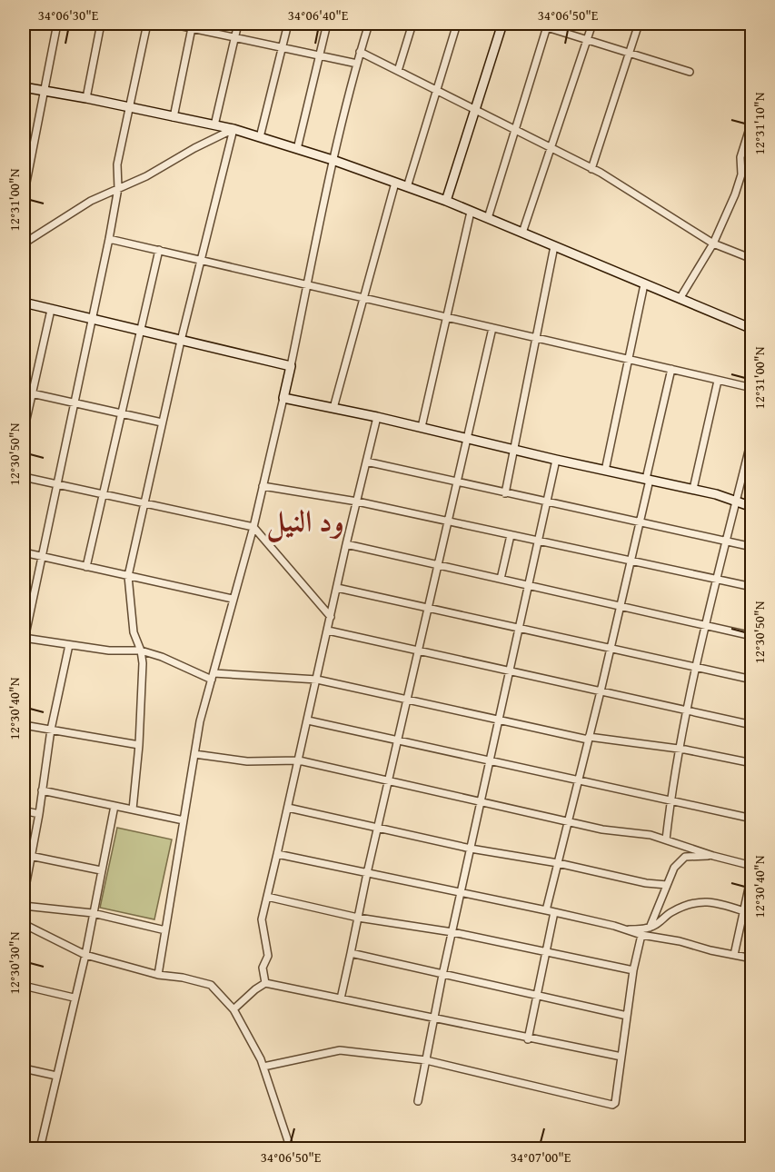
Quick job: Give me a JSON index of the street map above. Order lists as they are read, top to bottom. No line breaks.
{"districts":["ود النيل"],"coordinates":["34°06'30\"E","34°06'40\"E","34°06'50\"E","12°31'10\"N","12°31'00\"N","12°30'50\"N","12°30'40\"N","12°30'30\"N","34°07'00\"E"]}
